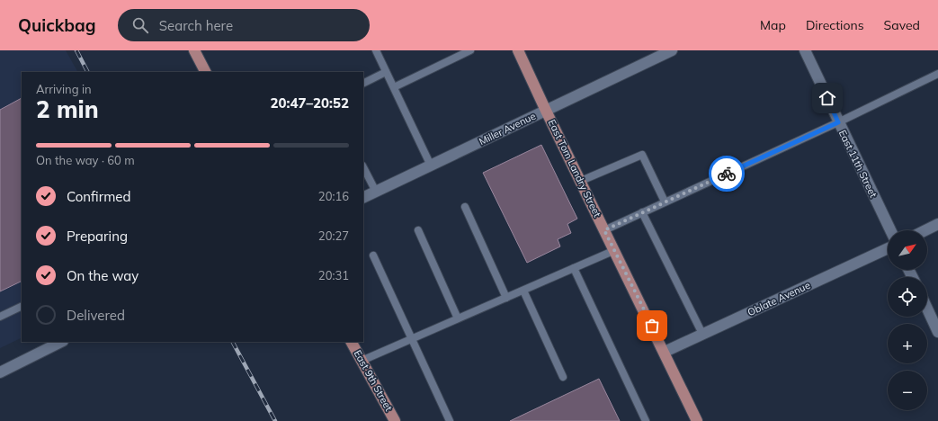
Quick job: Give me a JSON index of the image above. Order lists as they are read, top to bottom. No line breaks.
{"streets":{"main road":["East Tom Landry Street","East 9th Street"],"street":["Miller Avenue","East 11th Street","Oblate Avenue"]},"crossings":[["Miller Avenue","East Tom Landry Street"],["East Tom Landry Street","Oblate Avenue"]],"north":"top right","page":{"header":"Quickbag","search":"Search here","nav":["Map","Directions","Saved"],"heading":["2 min","Arriving in","20:47–20:52"],"bar":"On the way · 60 m","list":[["Confirmed","20:16"],["Preparing","20:27"],["On the way","20:31"],"Delivered"],"map_buttons":["+","−"]}}
